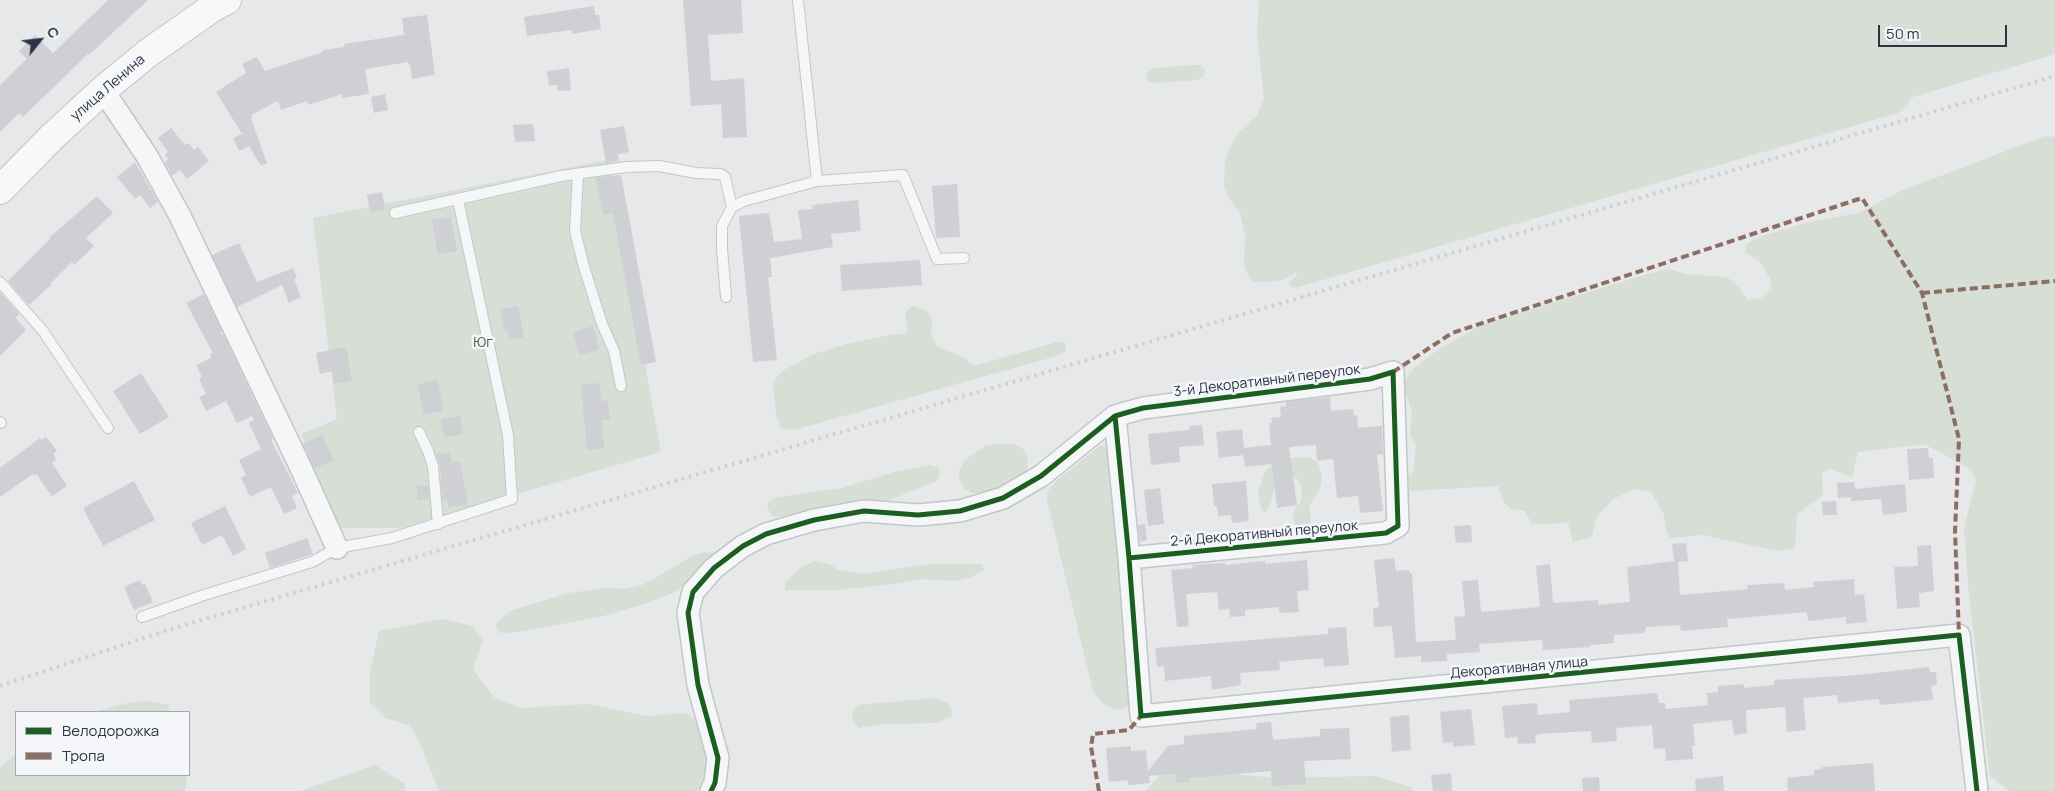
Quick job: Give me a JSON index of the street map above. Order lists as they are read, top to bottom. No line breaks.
{"streets":{"main road":["улица Ленина"],"street":["3-й Декоративный переулок","2-й Декоративный переулок","Декоративная улица"]},"crossings":[["3-й Декоративный переулок","2-й Декоративный переулок"],["2-й Декоративный переулок","Декоративная улица"]],"parks":["Юг"],"legend":["Велодорожка","Тропа"],"scale_bar":"50 m","north":"top right"}
